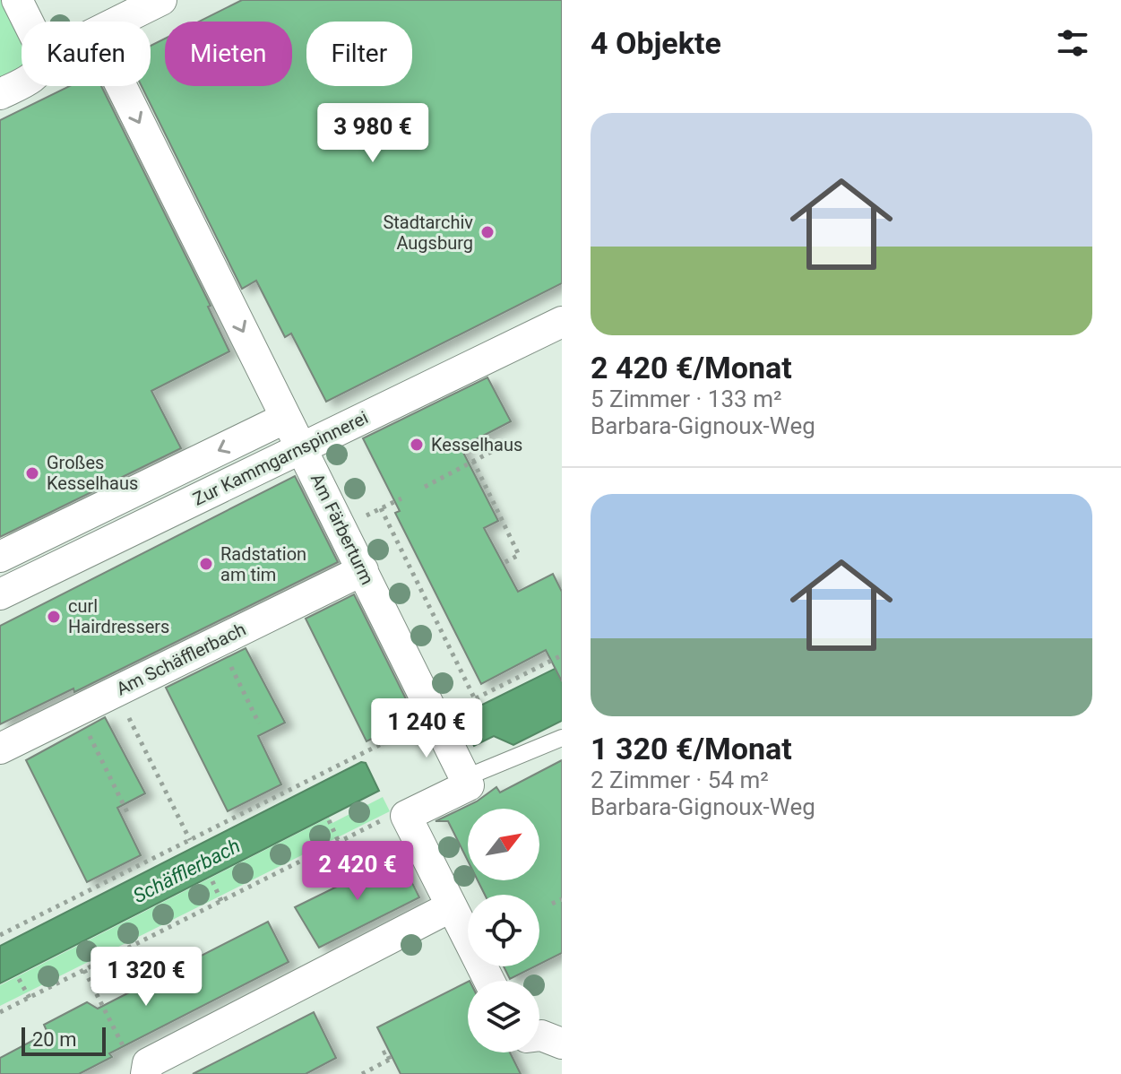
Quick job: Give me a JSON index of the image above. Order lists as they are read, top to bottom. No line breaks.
{"streets":{"street":["Zur Kammgarnspinnerei","Am Färberturm","Am Schäfflerbach"]},"crossings":[["Zur Kammgarnspinnerei","Am Färberturm"],["Am Färberturm","Am Schäfflerbach"]],"one_way":["Am Färberturm"],"water":["Schäfflerbach"],"places":["Stadtarchiv Augsburg","Kesselhaus","Großes Kesselhaus","Radstation am tim","curl Hairdressers"],"scale_bar":"20 m","north":"top right","page":{"heading":"4 Objekte","chip":["Kaufen","Mieten","Filter"],"list":[{"name":"2 420 €/Monat","note":"5 Zimmer · 133 m² · Barbara-Gignoux-Weg"},{"name":"1 320 €/Monat","note":"2 Zimmer · 54 m² · Barbara-Gignoux-Weg"}],"price":["3 980 €","1 240 €","2 420 €","1 320 €"],"scale":"20 m"}}
